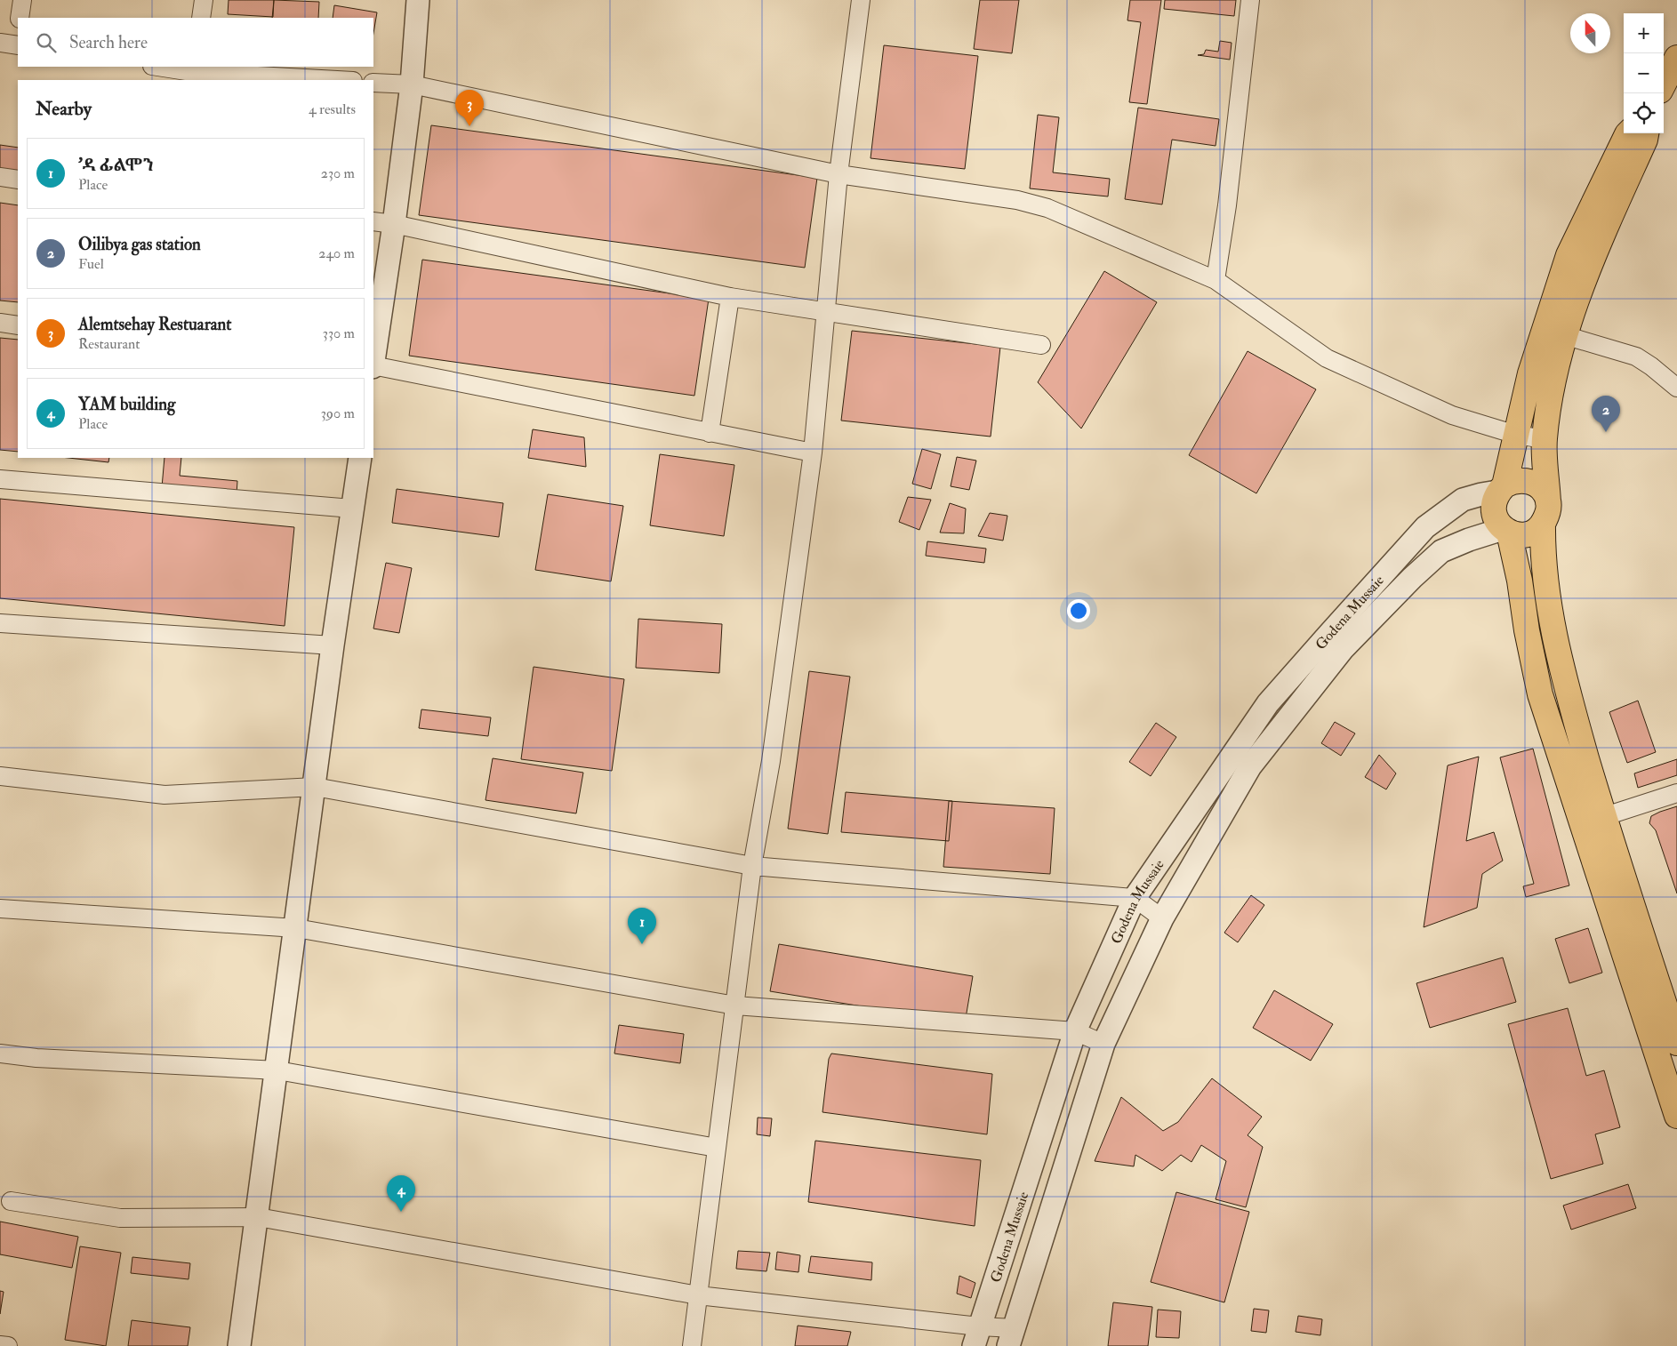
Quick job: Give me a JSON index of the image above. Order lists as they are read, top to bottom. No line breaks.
{"streets":{"street":["Godena Mussaie"]},"north":"top","page":{"map_buttons":["+","−"],"search":"Search here","heading":["Nearby","4 results"],"pins":["3","2","1","4"],"list":[{"mark":"1","name":"'ዳ ፊልሞን","note":"Place","value":"230 m"},{"mark":"2","name":"Oilibya gas station","note":"Fuel","value":"240 m"},{"mark":"3","name":"Alemtsehay Restuarant","note":"Restaurant","value":"330 m"},{"mark":"4","name":"YAM building","note":"Place","value":"390 m"}]}}
